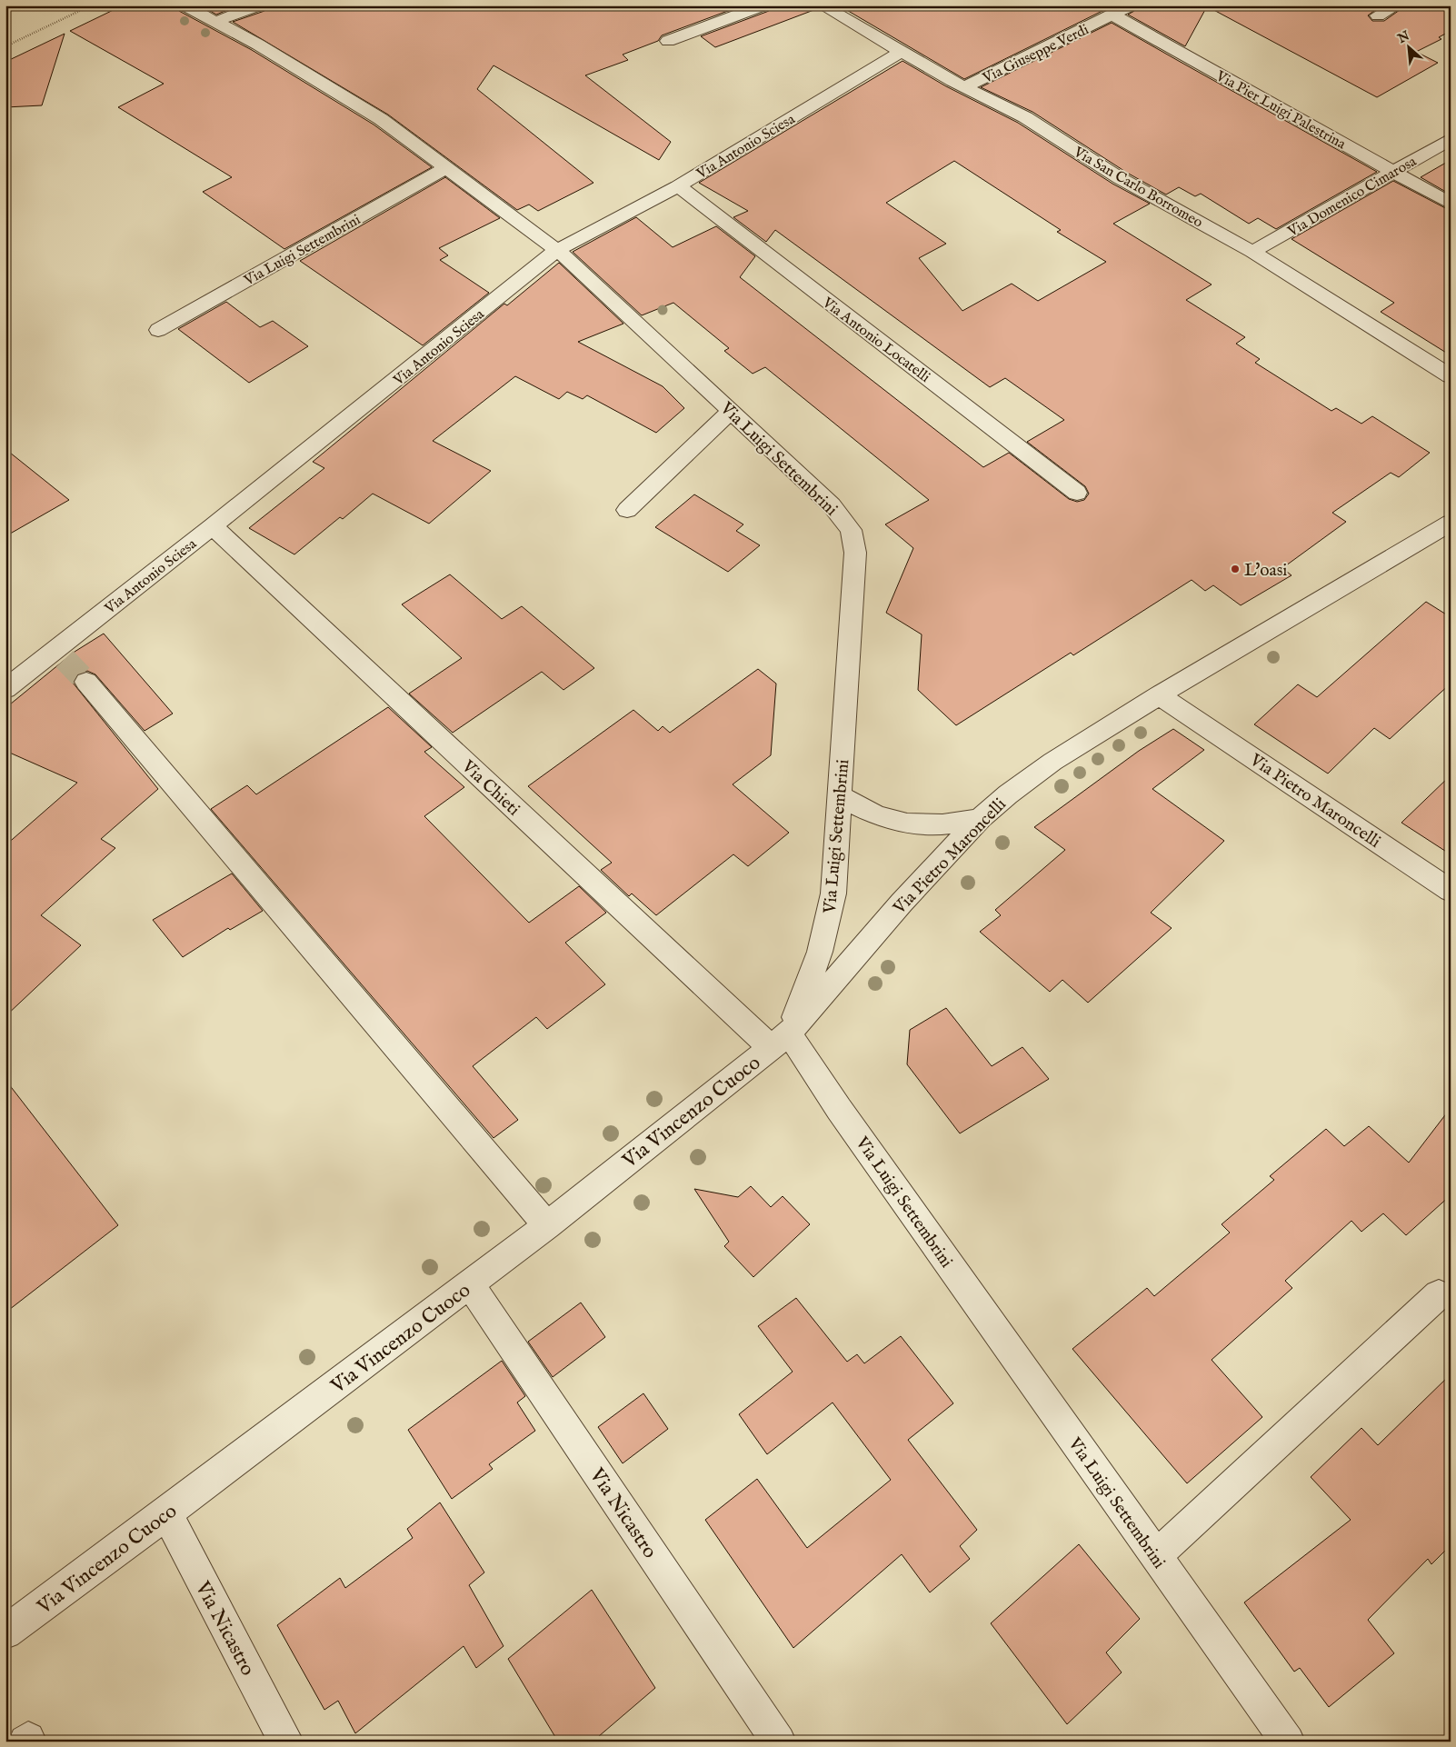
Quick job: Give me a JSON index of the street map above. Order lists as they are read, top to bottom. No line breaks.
{"streets":{"street":["Via Giuseppe Verdi","Via Pier Luigi Palestrina","Via Antonio Sciesa","Via San Carlo Borromeo","Via Domenico Cimarosa","Via Luigi Settembrini","Via Antonio Locatelli","Via Chieti","Via Pietro Maroncelli","Via Vincenzo Cuoco","Via Nicastro"]},"crossings":[["Via Giuseppe Verdi","Via Pier Luigi Palestrina"],["Via Giuseppe Verdi","Via San Carlo Borromeo"],["Via Pier Luigi Palestrina","Via Domenico Cimarosa"],["Via Antonio Sciesa","Via San Carlo Borromeo"],["Via Antonio Sciesa","Via Luigi Settembrini"],["Via Antonio Sciesa","Via Antonio Locatelli"],["Via Antonio Sciesa","Via Chieti"],["Via San Carlo Borromeo","Via Domenico Cimarosa"],["Via Luigi Settembrini","Via Chieti"],["Via Luigi Settembrini","Via Pietro Maroncelli"],["Via Luigi Settembrini","Via Vincenzo Cuoco"],["Via Chieti","Via Pietro Maroncelli"],["Via Chieti","Via Vincenzo Cuoco"],["Via Pietro Maroncelli","Via Vincenzo Cuoco"],["Via Vincenzo Cuoco","Via Nicastro"]],"places":["L'oasi"],"north":"top left"}
